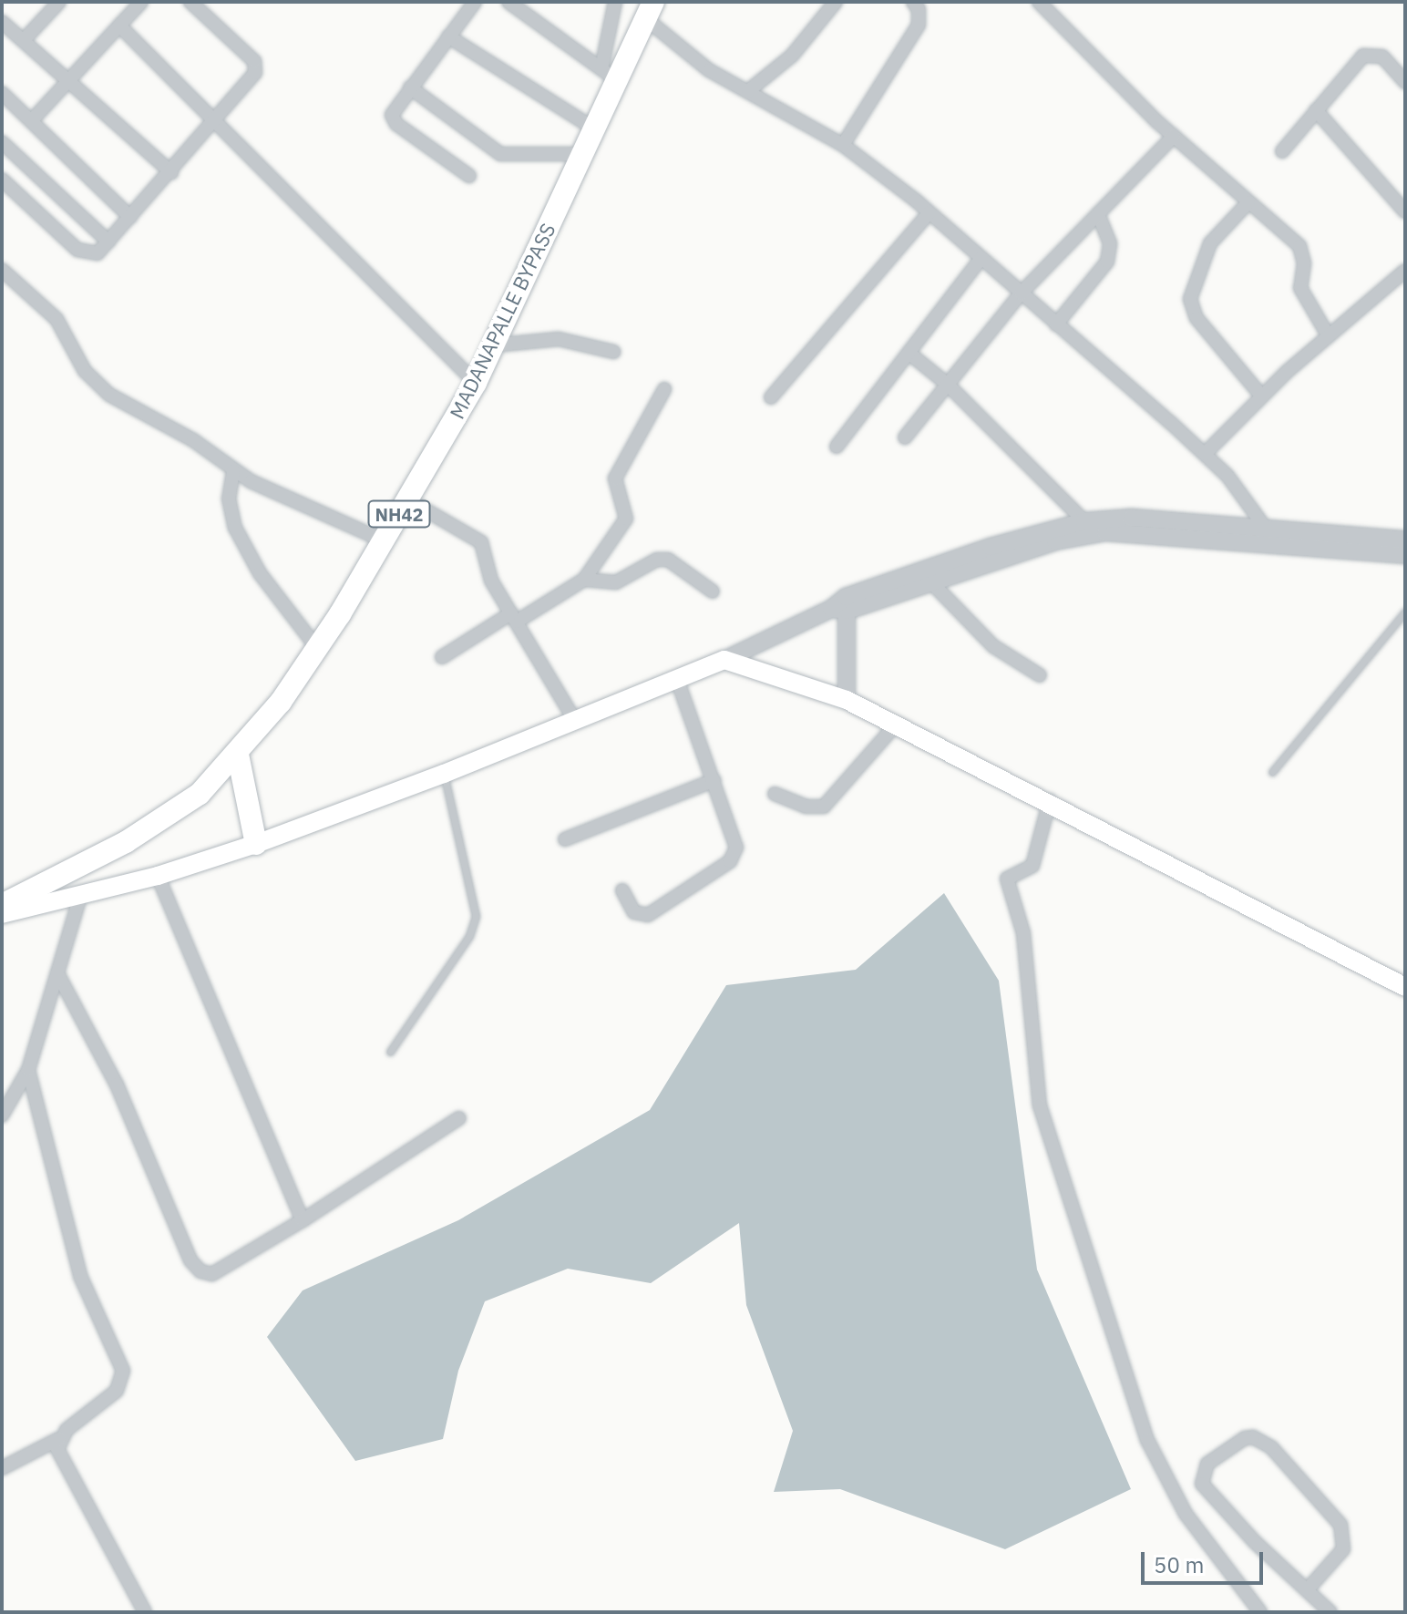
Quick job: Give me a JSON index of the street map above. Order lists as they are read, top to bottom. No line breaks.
{"streets":{"highway":["MADANAPALLE BYPASS","NH42"]},"scale_bar":"50 m"}
